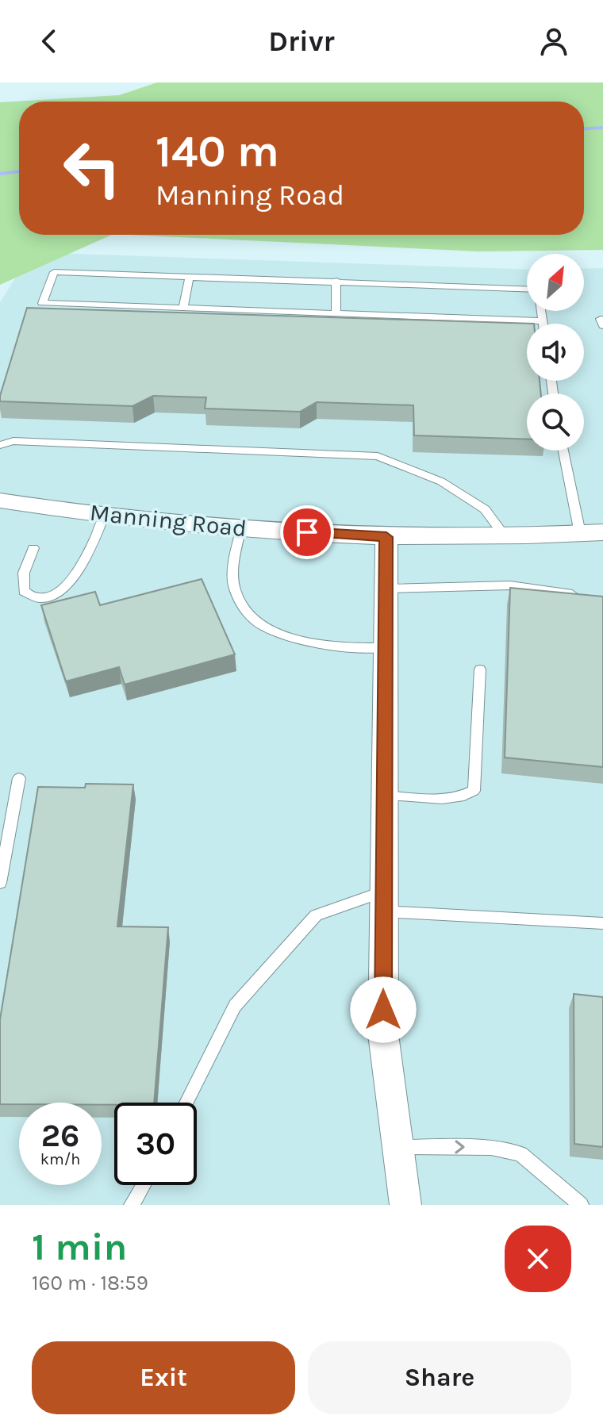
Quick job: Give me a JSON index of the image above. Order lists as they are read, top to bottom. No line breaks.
{"streets":{"street":["Manning Road"]},"north":"top right","page":{"header":"Drivr","turn":["140 m","Manning Road"],"speed":"26 km/h","limit":"30","heading":["1 min","160 m · 18:59"],"buttons":["Exit","Share"]}}
